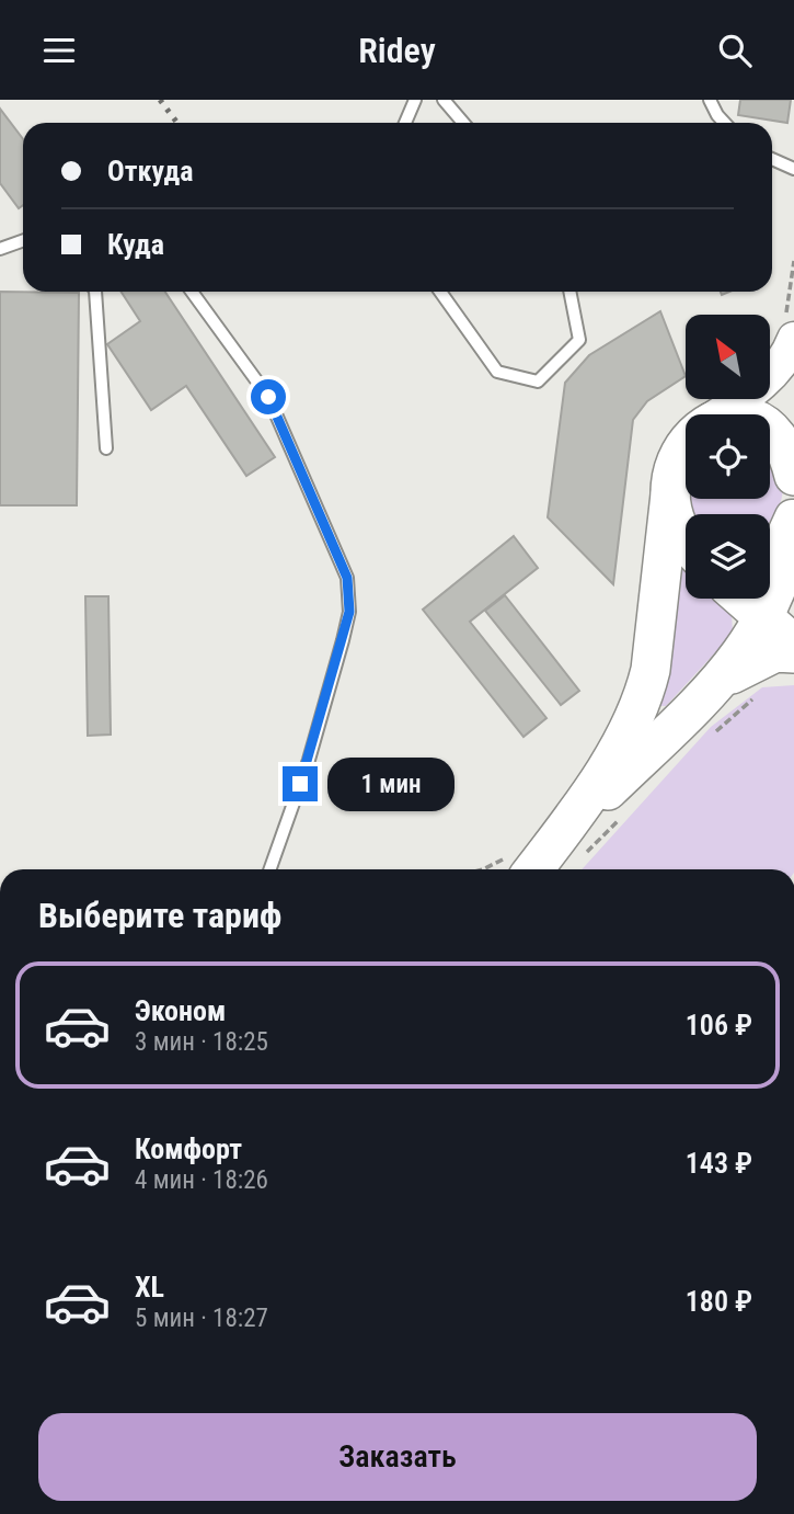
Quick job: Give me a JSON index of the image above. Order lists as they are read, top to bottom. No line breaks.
{"north":"top left","page":{"header":"Ridey","banner":["Откуда","Куда"],"bubble":"1 мин","heading":"Выберите тариф","list":[{"name":"Эконом","note":"3 мин · 18:25","value":"106 ₽"},{"name":"Комфорт","note":"4 мин · 18:26","value":"143 ₽"},{"name":"XL","note":"5 мин · 18:27","value":"180 ₽"}],"buttons":"Заказать"}}
